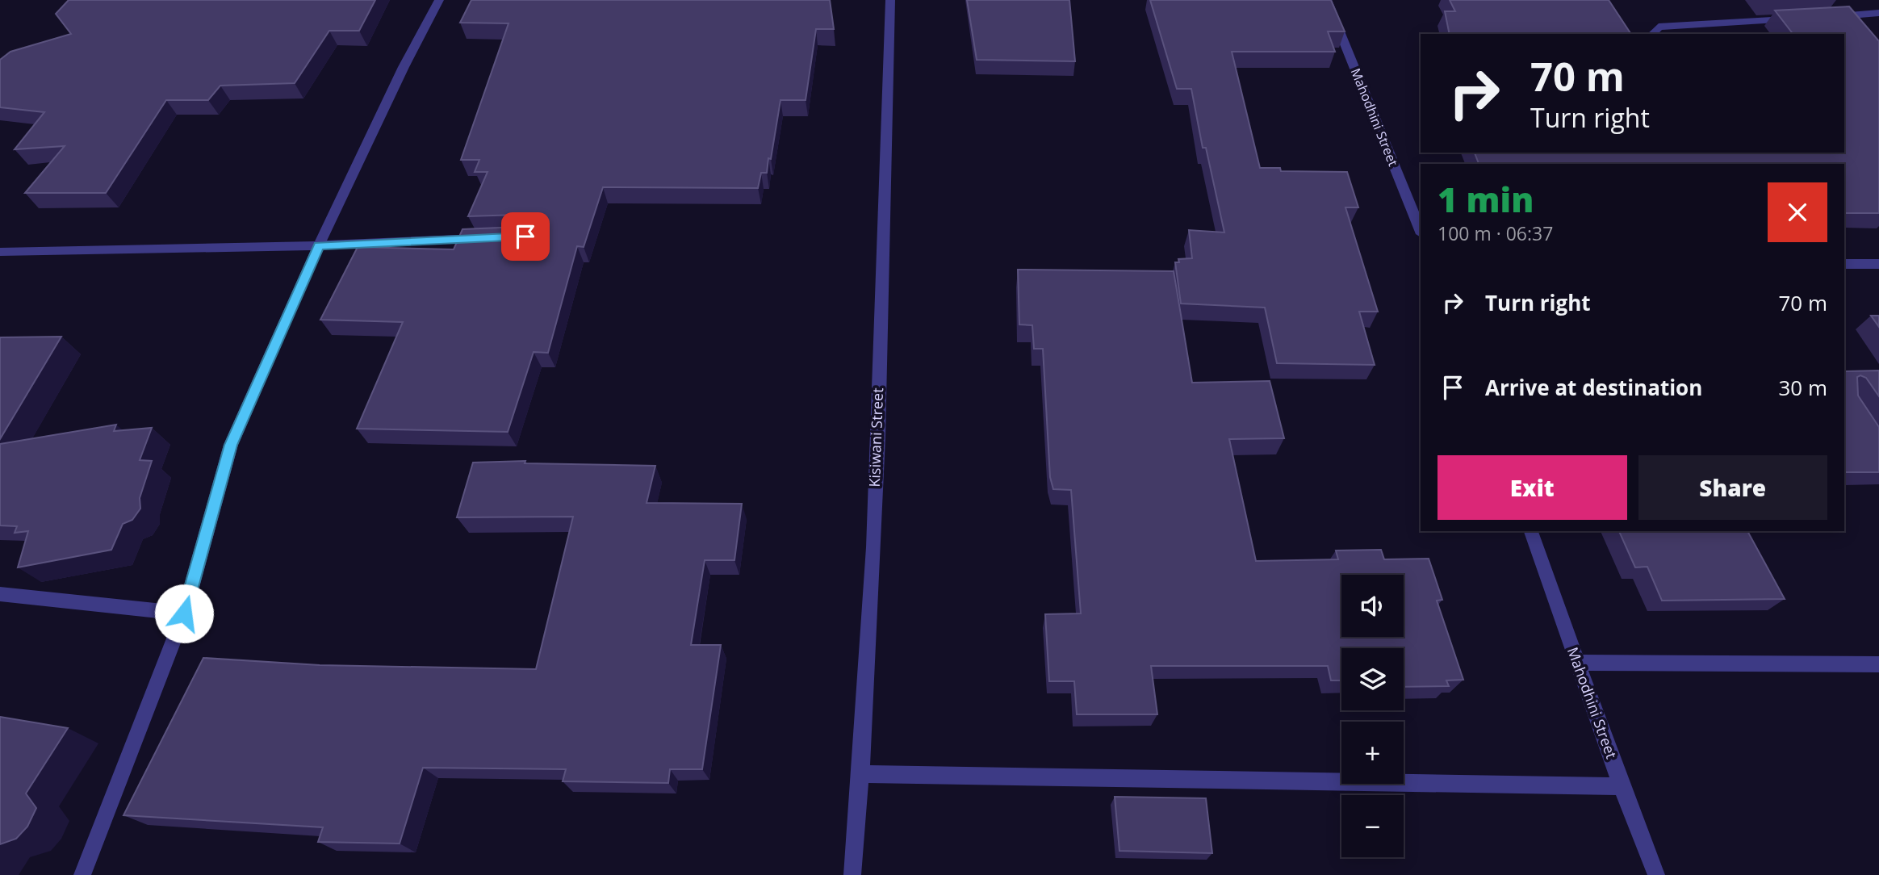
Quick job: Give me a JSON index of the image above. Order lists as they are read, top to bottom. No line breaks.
{"streets":{"street":["Mahodhini Street","Kisiwani Street"]},"page":{"turn":["70 m","Turn right"],"heading":["1 min","100 m · 06:37"],"list":[{"name":"Turn right","value":"70 m"},{"name":"Arrive at destination","value":"30 m"}],"buttons":["Exit","Share"],"map_buttons":["+","−"]}}
